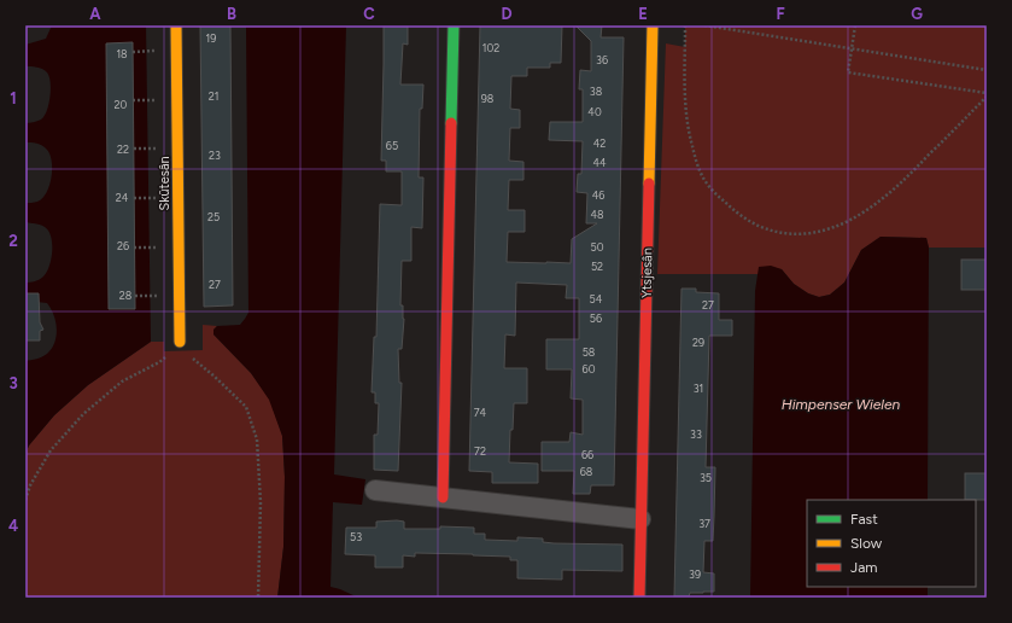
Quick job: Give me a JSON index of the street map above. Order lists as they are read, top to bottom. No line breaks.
{"streets":{"street":["Skûtesân","Ytsjesân"]},"water":["Himpenser Wielen"],"house_numbers":["19","102","18","36","38","21","98","20","40","42","65","22","23","44","46","24","48","25","26","50","52","27","28","54","27","56","29","58","60","31","74","33","72","66","68","35","37","53","39"],"legend":["Fast","Slow","Jam"],"grid":{"columns":["A","B","C","D","E","F","G"],"rows":["1","2","3","4"]}}
